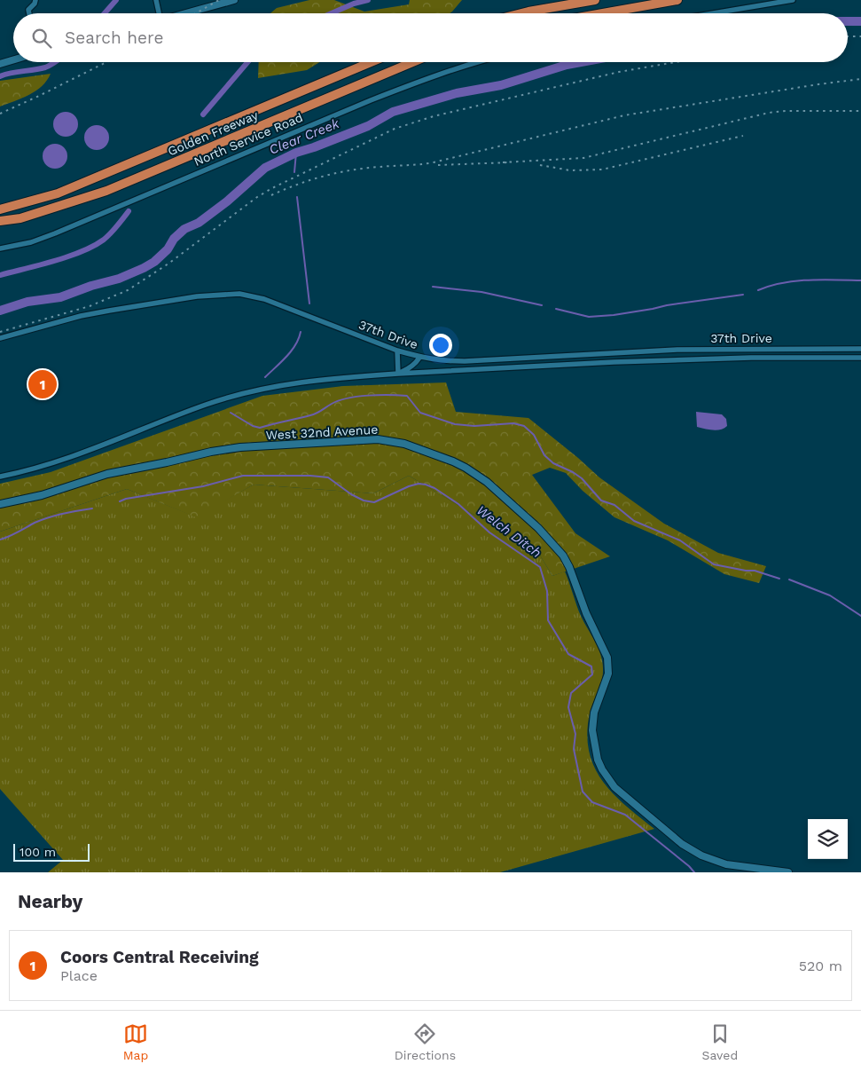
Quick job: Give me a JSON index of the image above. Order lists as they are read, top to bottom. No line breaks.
{"streets":{"highway":["Golden Freeway"],"street":["North Service Road","37th Drive","West 32nd Avenue"]},"water":["Clear Creek","Welch Ditch"],"scale_bar":"100 m","page":{"search":"Search here","pins":"1","scale":"100 m","heading":"Nearby","list":[{"mark":"1","name":"Coors Central Receiving","note":"Place","value":"520 m"}],"nav":["Map","Directions","Saved"]}}
